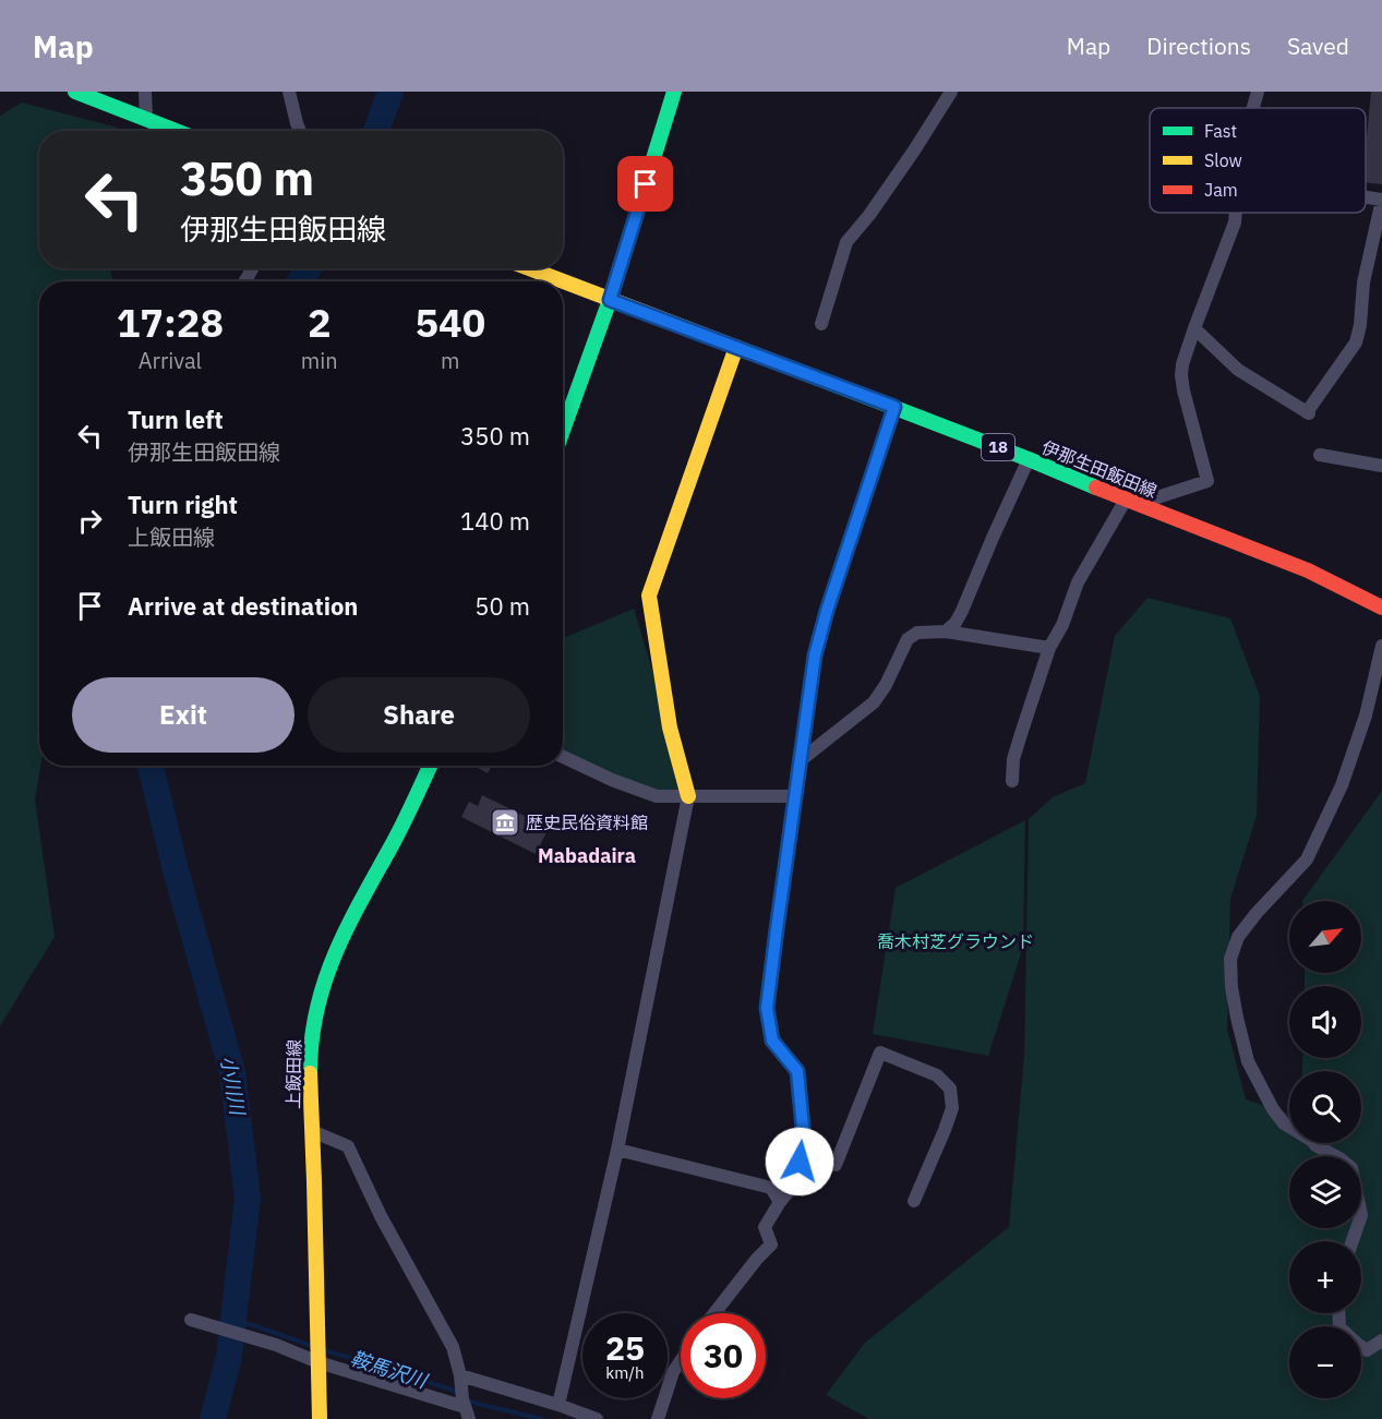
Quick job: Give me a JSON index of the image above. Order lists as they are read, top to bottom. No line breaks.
{"streets":{"main road":["18","伊那生田飯田線","上飯田線"]},"districts":["Mabadaira"],"water":["小川川","鞍馬沢川"],"parks":["喬木村芝グラウンド"],"places":{"museum":["歴史民俗資料館"]},"legend":["Fast","Slow","Jam"],"north":"top right","page":{"header":"Map","nav":["Map","Directions","Saved"],"turn":["350 m","伊那生田飯田線"],"eta":["17:28","Arrival","2","min","540","m"],"list":[{"name":"Turn left","note":"伊那生田飯田線","value":"350 m"},{"name":"Turn right","note":"上飯田線","value":"140 m"},{"name":"Arrive at destination","value":"50 m"}],"buttons":["Exit","Share"],"map_buttons":["+","−"],"speed":"25 km/h","limit":"30"}}
